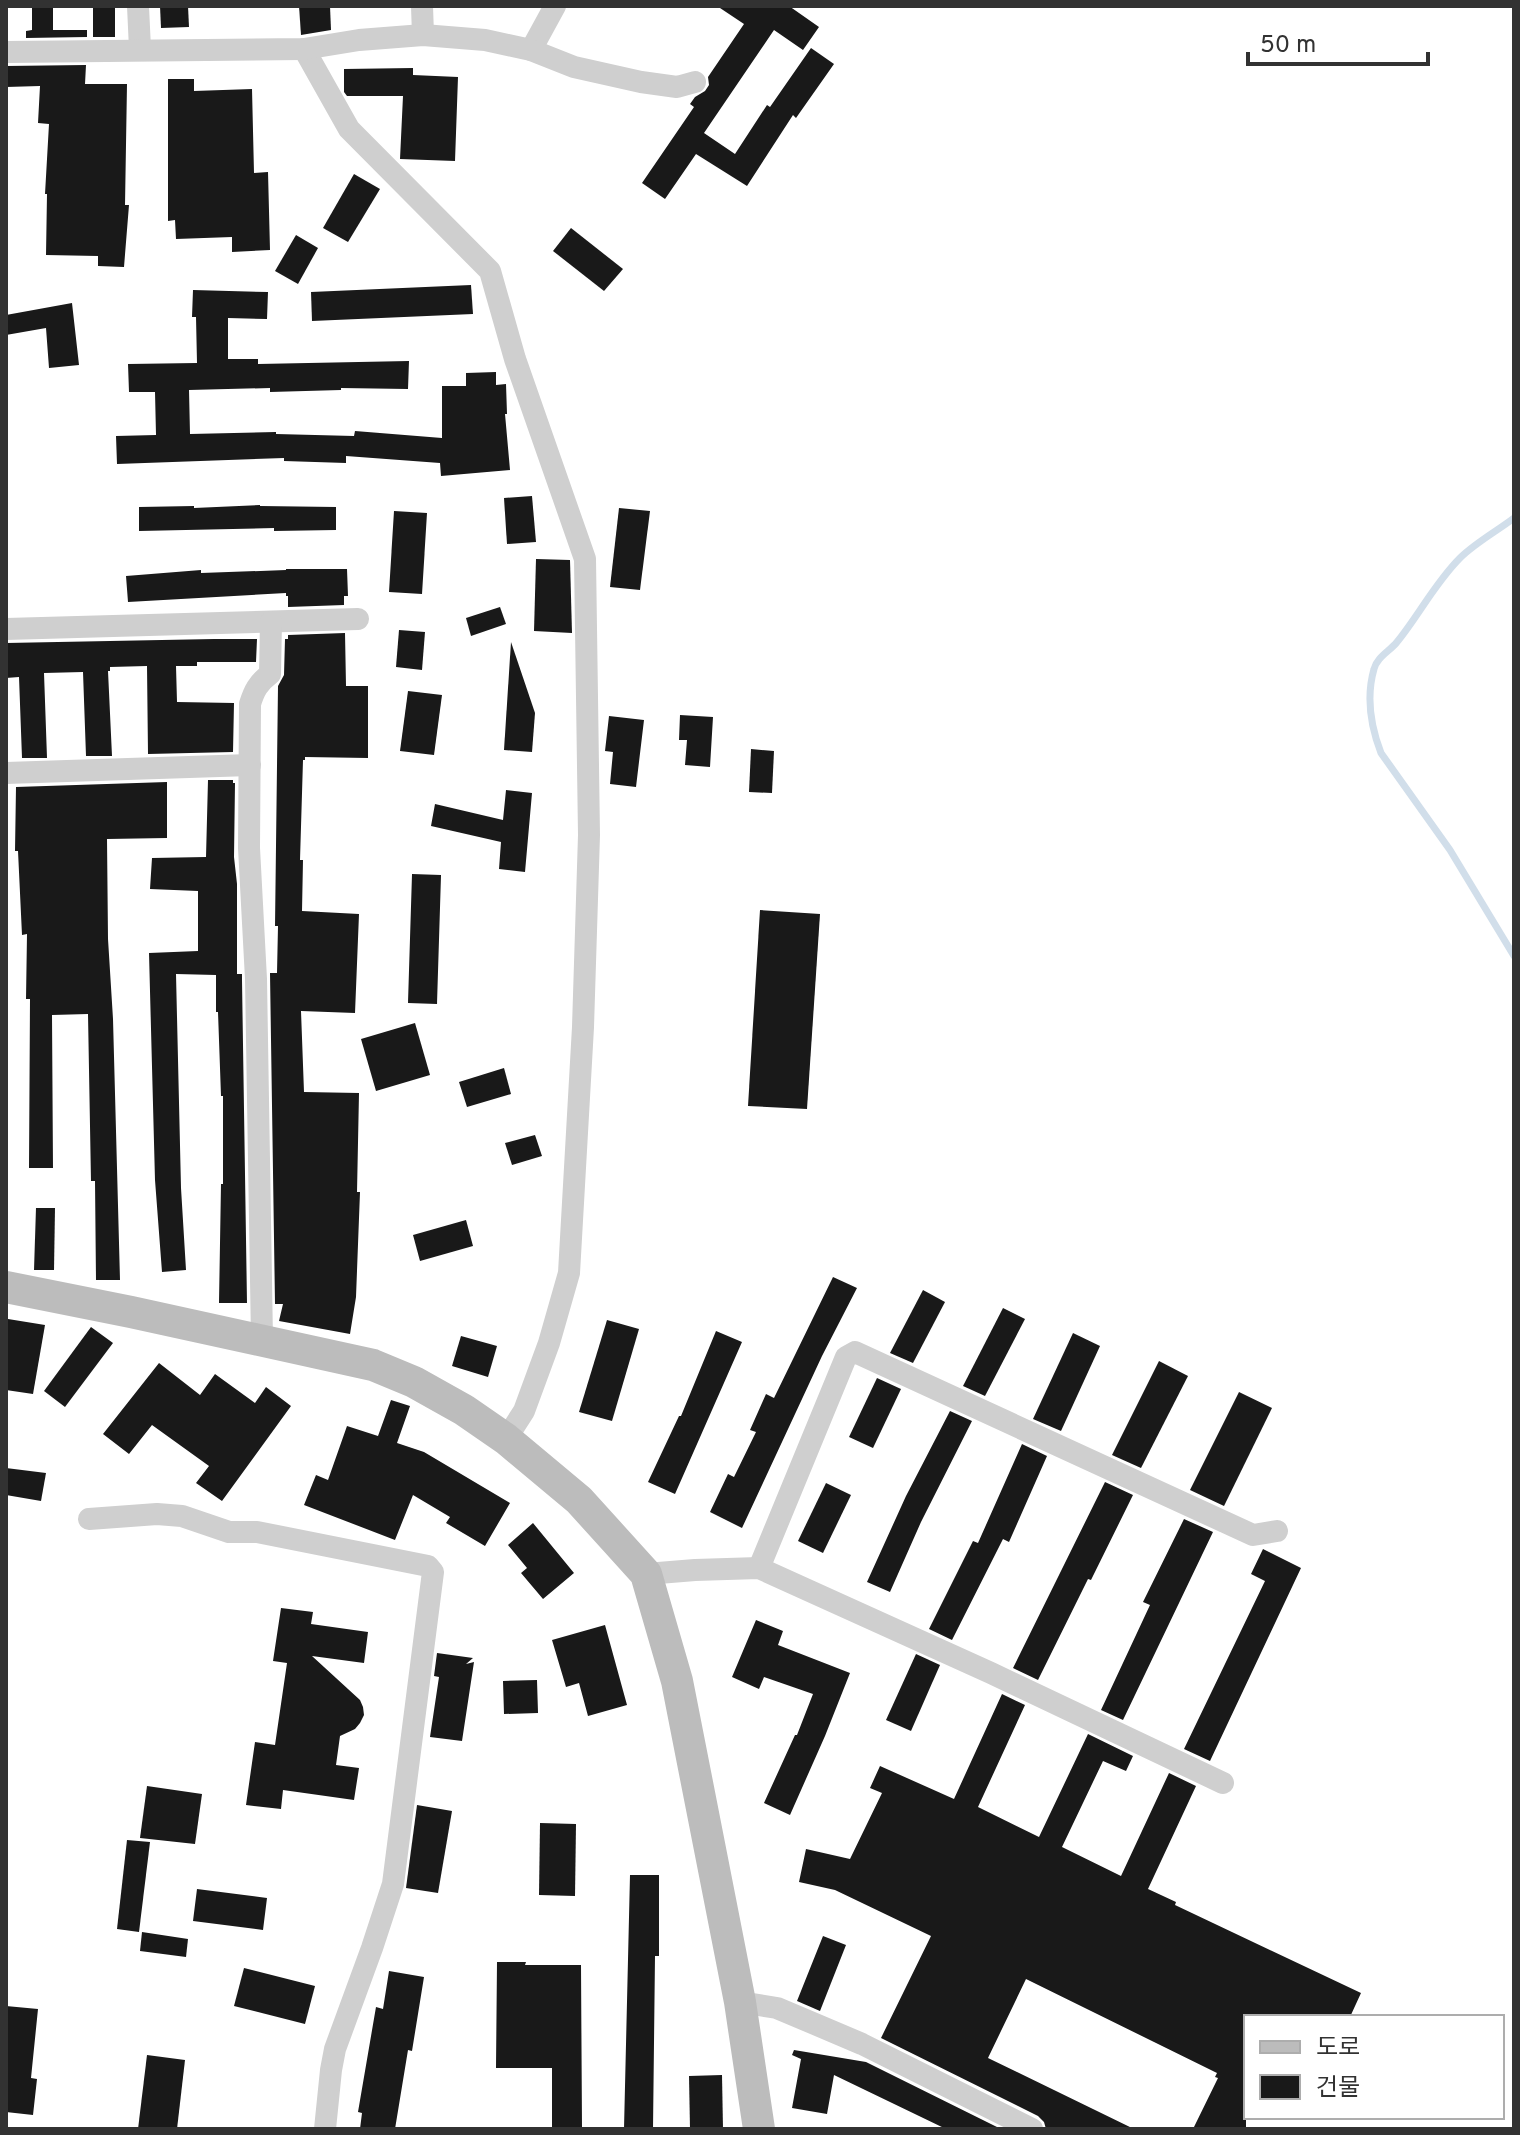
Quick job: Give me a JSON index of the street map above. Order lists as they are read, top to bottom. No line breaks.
{"legend":["도로","건물"],"scale_bar":"50 m"}
